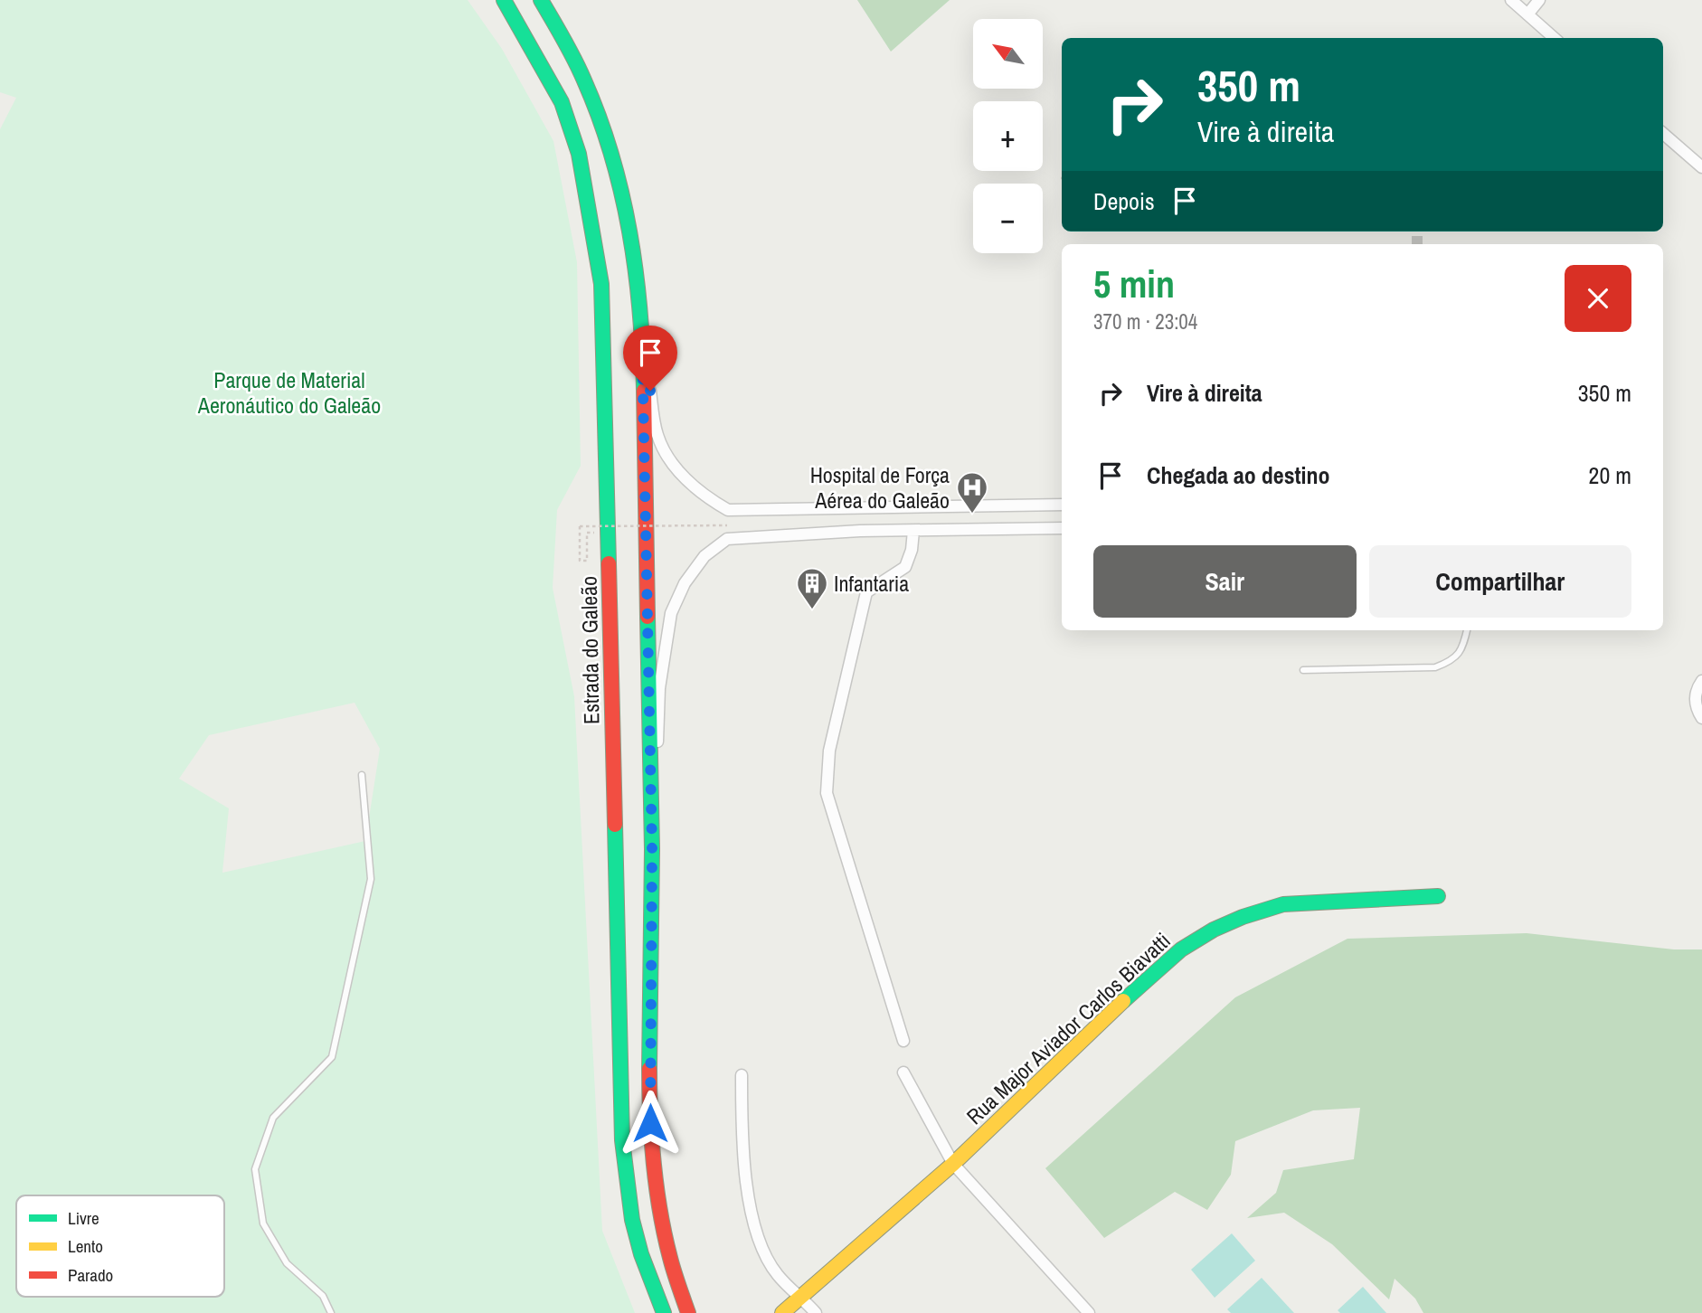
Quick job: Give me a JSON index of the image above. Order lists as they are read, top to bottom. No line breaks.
{"streets":{"main road":["Estrada do Galeão","Rua Major Aviador Carlos Biavatti"]},"parks":["Parque de Material Aeronáutico do Galeão"],"places":{"hospital":["Hospital de Força Aérea do Galeão"],"building":["Infantaria"]},"legend":["Livre","Lento","Parado"],"north":"top left","page":{"map_buttons":["+","−"],"turn":["350 m","Vire à direita"],"then":"Depois","heading":["5 min","370 m · 23:04"],"list":[{"name":"Vire à direita","value":"350 m"},{"name":"Chegada ao destino","value":"20 m"}],"buttons":["Sair","Compartilhar"]}}
